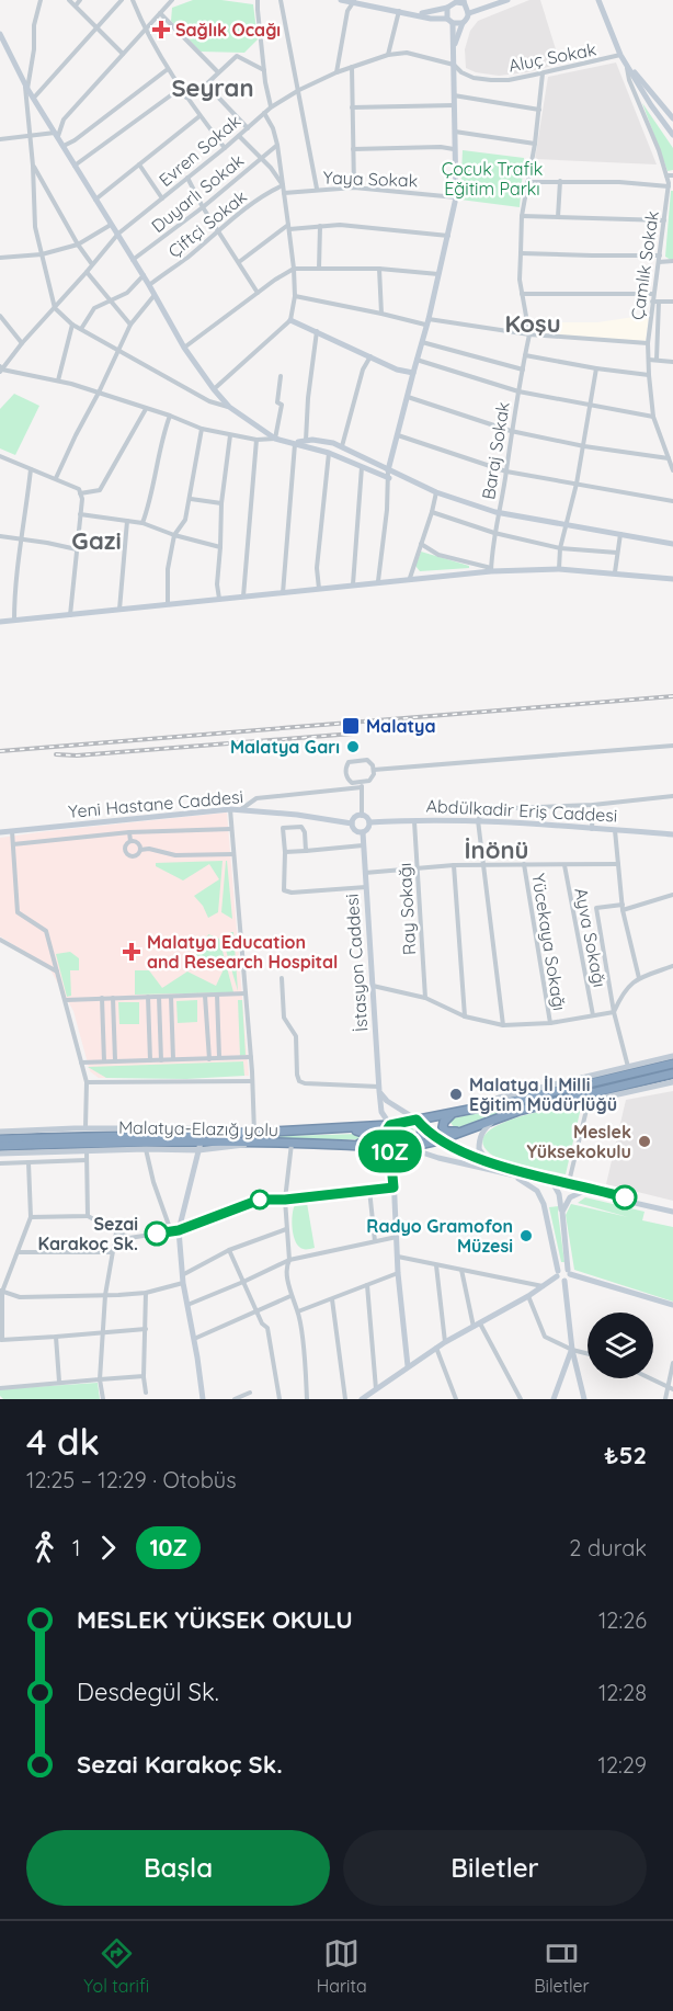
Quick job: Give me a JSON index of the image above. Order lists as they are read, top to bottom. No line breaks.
{"streets":{"highway":["Malatya-Elazığ yolu"],"street":["Aluç Sokak","Evren Sokak","Yaya Sokak","Duyarlı Sokak","Çiftçi Sokak","Çamlık Sokak","Baraj Sokak","Yeni Hastane Caddesi","Abdülkadir Eriş Caddesi","Ray Sokağı","Ayva Sokağı","Yücekaya Sokağı","İstasyon Caddesi"]},"crossings":[["Aluç Sokak","Evren Sokak"],["Yeni Hastane Caddesi","Abdülkadir Eriş Caddesi"],["Yeni Hastane Caddesi","İstasyon Caddesi"],["Abdülkadir Eriş Caddesi","Ray Sokağı"],["Abdülkadir Eriş Caddesi","İstasyon Caddesi"],["İstasyon Caddesi","Malatya-Elazığ yolu"]],"districts":["Seyran","Koşu","Gazi","İnönü"],"parks":["Çocuk Trafik Eğitim Parkı"],"places":{"health":["Sağlık Ocağı","Malatya Education and Research Hospital"],"transit":["Malatya"],"other":["Malatya Garı","Malatya İl Milli Eğitim Müdürlüğü","Meslek Yüksekokulu","Sezai Karakoç Sk.","Radyo Gramofon Müzesi"]},"lines":["bus line 10Z"],"page":{"on_map":"10Z","heading":["4 dk","12:25 – 12:29 · Otobüs","₺52"],"legs":["1","10Z","2 durak"],"list":[{"name":"MESLEK YÜKSEK OKULU","value":"12:26"},{"name":"Desdegül Sk.","value":"12:28"},{"name":"Sezai Karakoç Sk.","value":"12:29"}],"buttons":["Başla","Biletler"],"tabs":["Yol tarifi","Harita","Biletler"]}}
